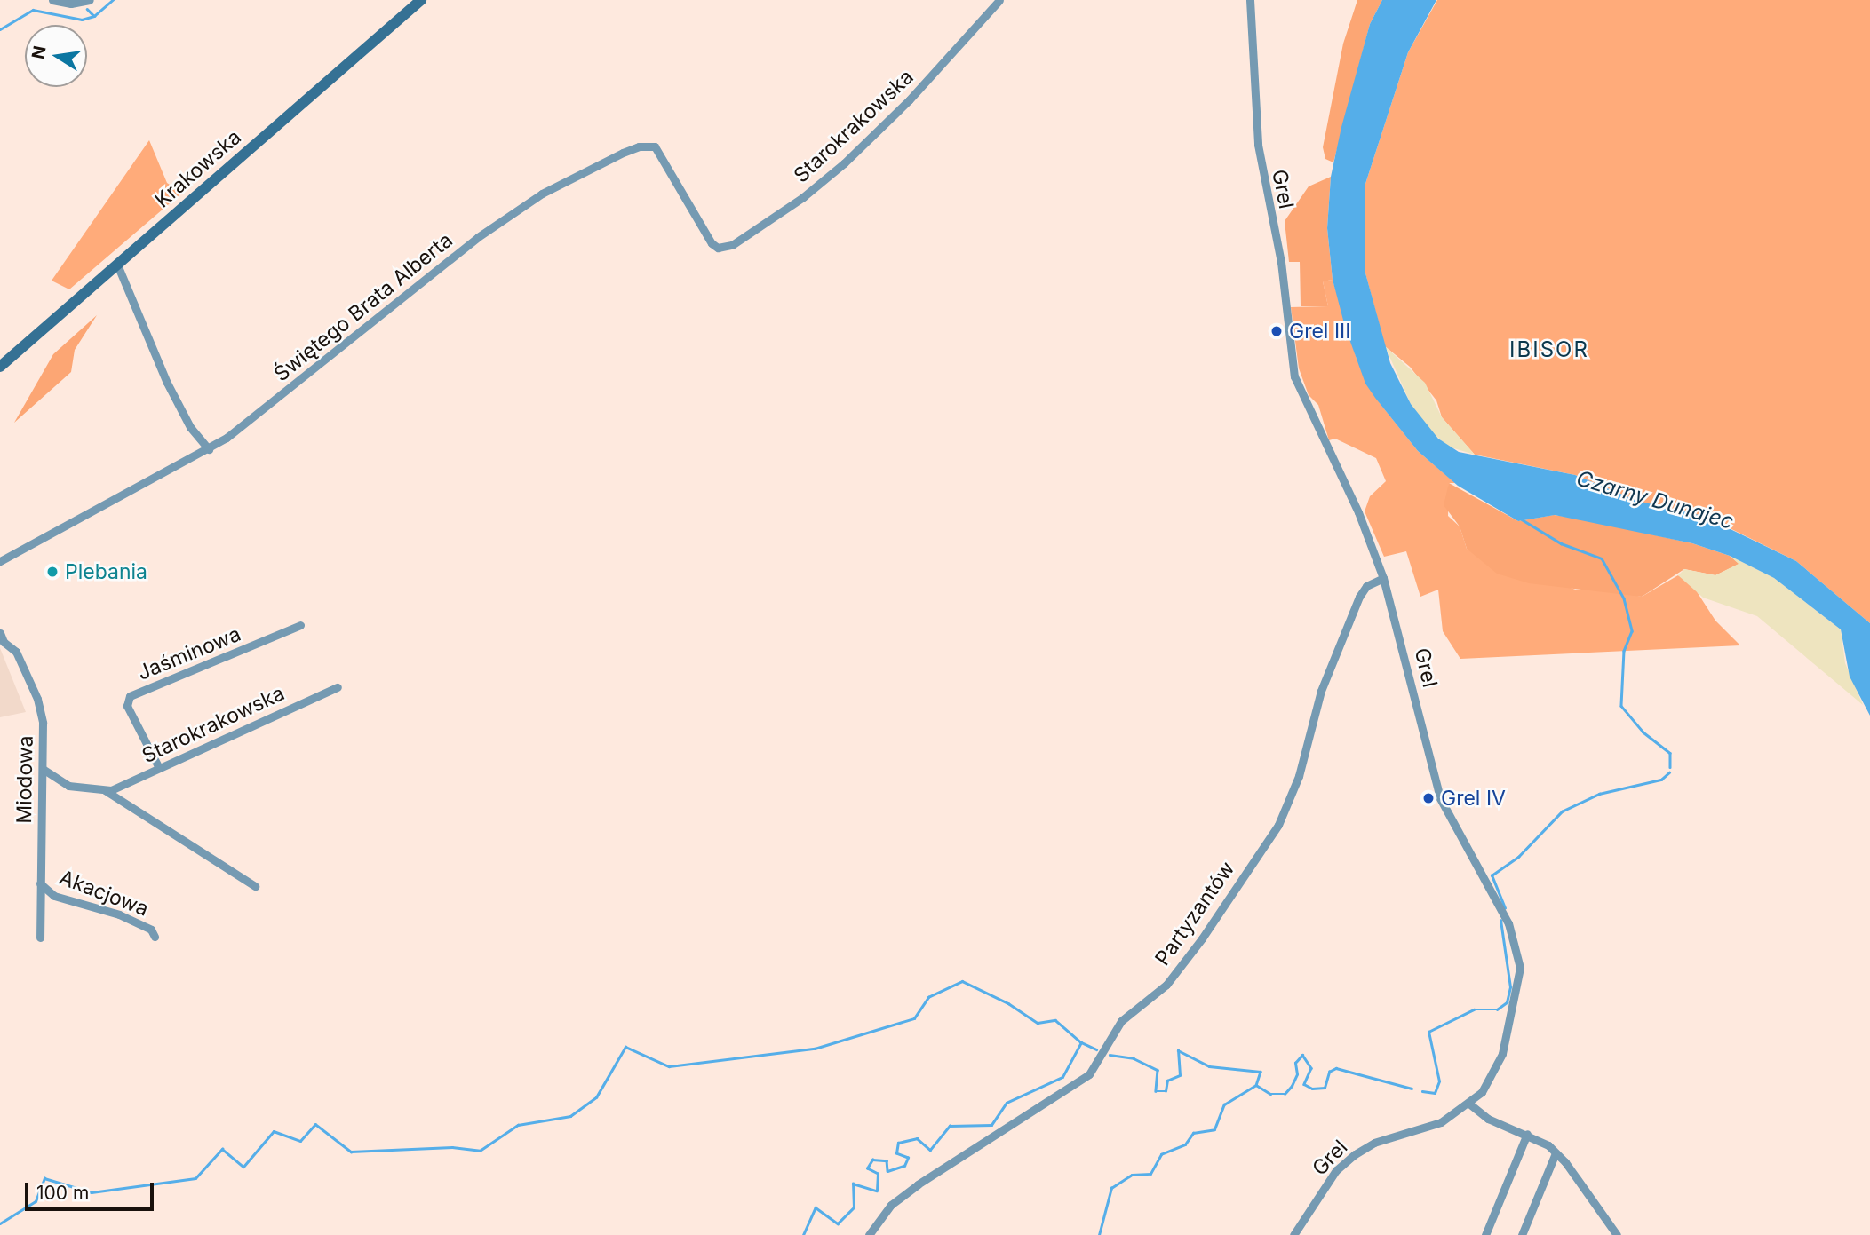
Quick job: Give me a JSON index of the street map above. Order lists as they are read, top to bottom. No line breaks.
{"streets":{"main road":["Krakowska"],"street":["Starokrakowska","Grel","Świętego Brata Alberta","Jaśminowa","Miodowa","Akacjowa","Partyzantów"]},"crossings":[["Starokrakowska","Świętego Brata Alberta"],["Starokrakowska","Jaśminowa"],["Starokrakowska","Miodowa"],["Grel","Partyzantów"],["Miodowa","Akacjowa"]],"districts":["IBISOR"],"water":["Czarny Dunajec"],"places":["Grel III","Plebania","Grel IV"],"scale_bar":"100 m","north":"left"}
